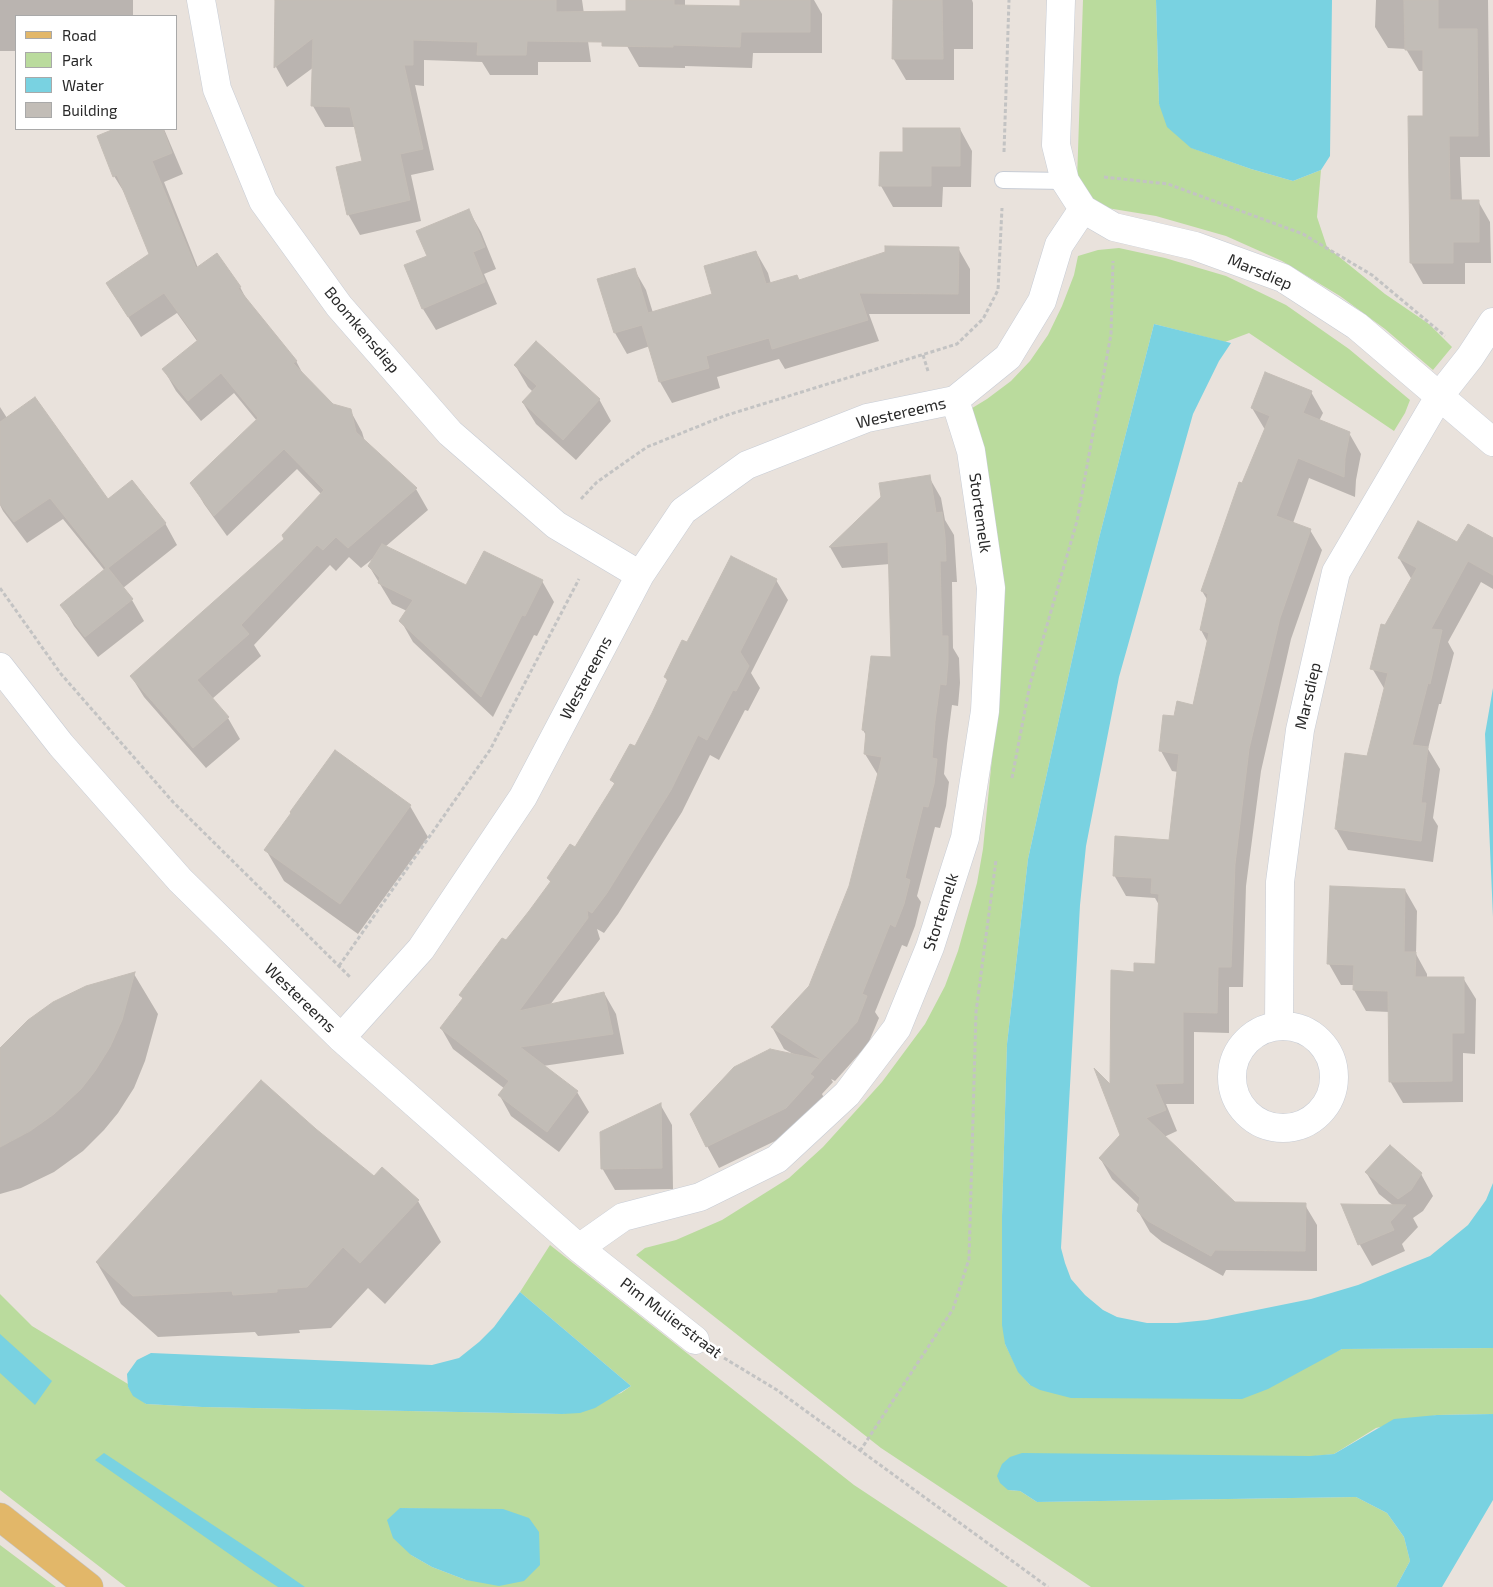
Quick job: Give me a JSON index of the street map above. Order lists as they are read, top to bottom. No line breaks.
{"streets":{"street":["Marsdiep","Boomkensdiep","Westereems","Stortemelk","Pim Mulierstraat"]},"crossings":[["Marsdiep","Westereems"],["Boomkensdiep","Westereems"],["Westereems","Stortemelk"],["Westereems","Pim Mulierstraat"],["Stortemelk","Pim Mulierstraat"]],"legend":["Road","Park","Water","Building"]}
